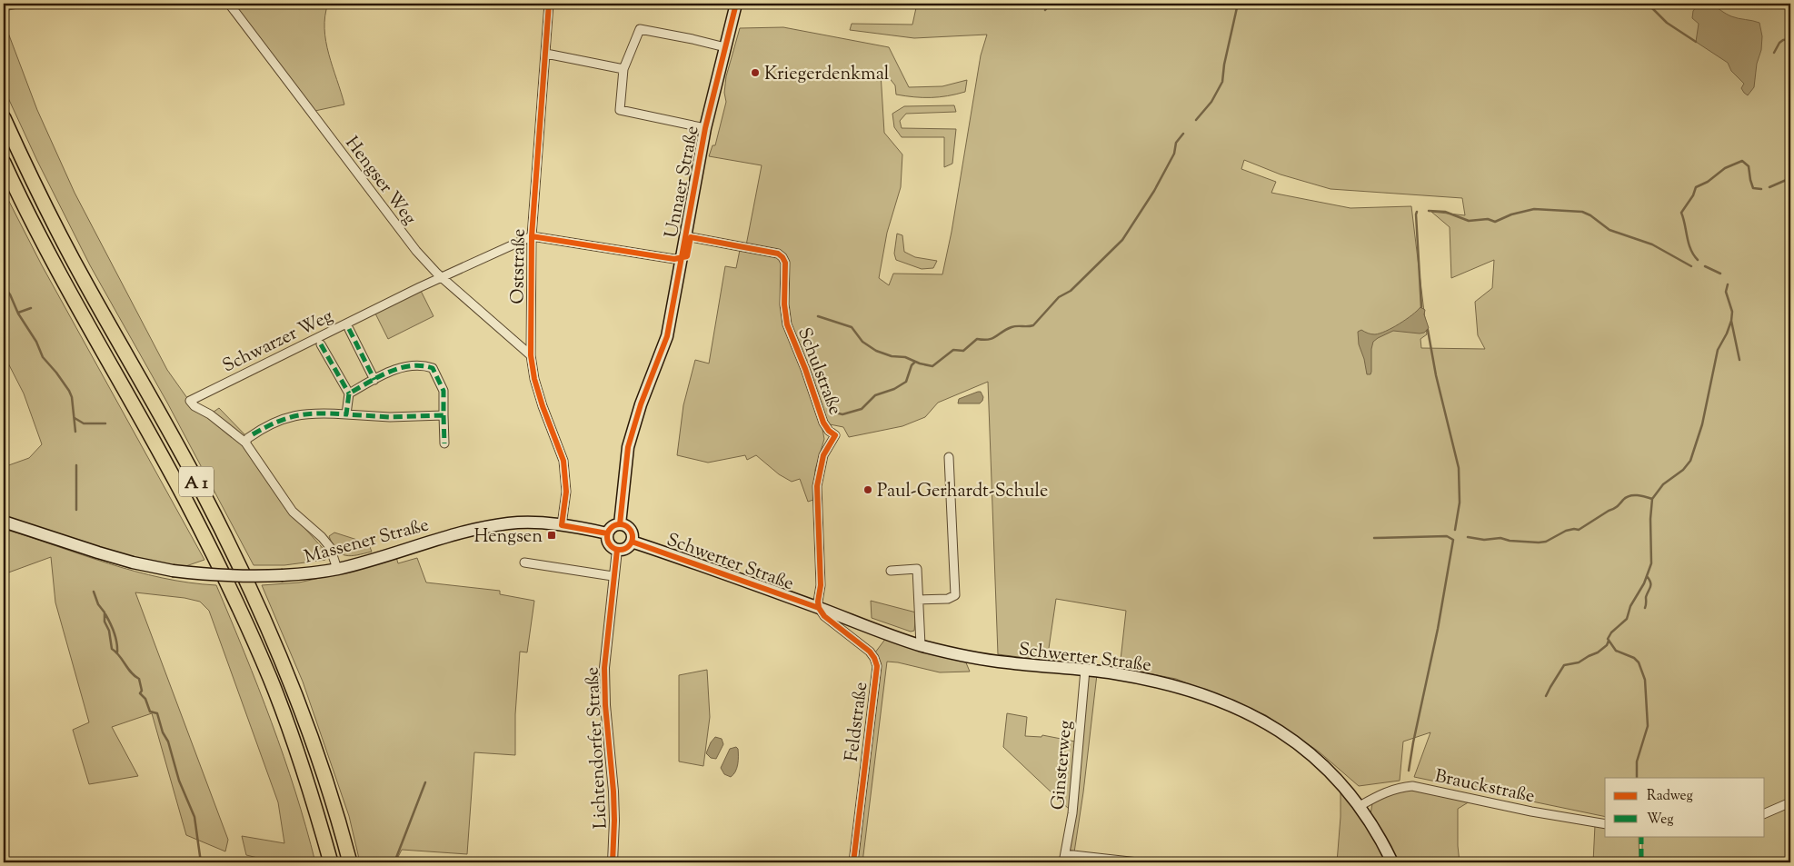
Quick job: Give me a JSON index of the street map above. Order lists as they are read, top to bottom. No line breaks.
{"streets":{"highway":["A 1"],"main road":["Unnaer Straße","Massener Straße","Schwerter Straße"],"street":["Hengser Weg","Oststraße","Schwarzer Weg","Schulstraße","Feldstraße","Lichtendorfer Straße","Ginsterweg","Brauckstraße"]},"crossings":[["Hengser Weg","Oststraße"],["Hengser Weg","Schwarzer Weg"],["Unnaer Straße","Massener Straße"],["Unnaer Straße","Schwerter Straße"],["Unnaer Straße","Lichtendorfer Straße"],["Oststraße","Massener Straße"],["Schulstraße","Schwerter Straße"],["Schulstraße","Feldstraße"],["Massener Straße","Schwerter Straße"],["Massener Straße","Lichtendorfer Straße"],["Schwerter Straße","Feldstraße"],["Schwerter Straße","Lichtendorfer Straße"],["Schwerter Straße","Ginsterweg"],["Schwerter Straße","Brauckstraße"]],"places":{"other":["Kriegerdenkmal","Paul-Gerhardt-Schule"],"transit":["Hengsen"]},"legend":["Radweg","Weg"]}
